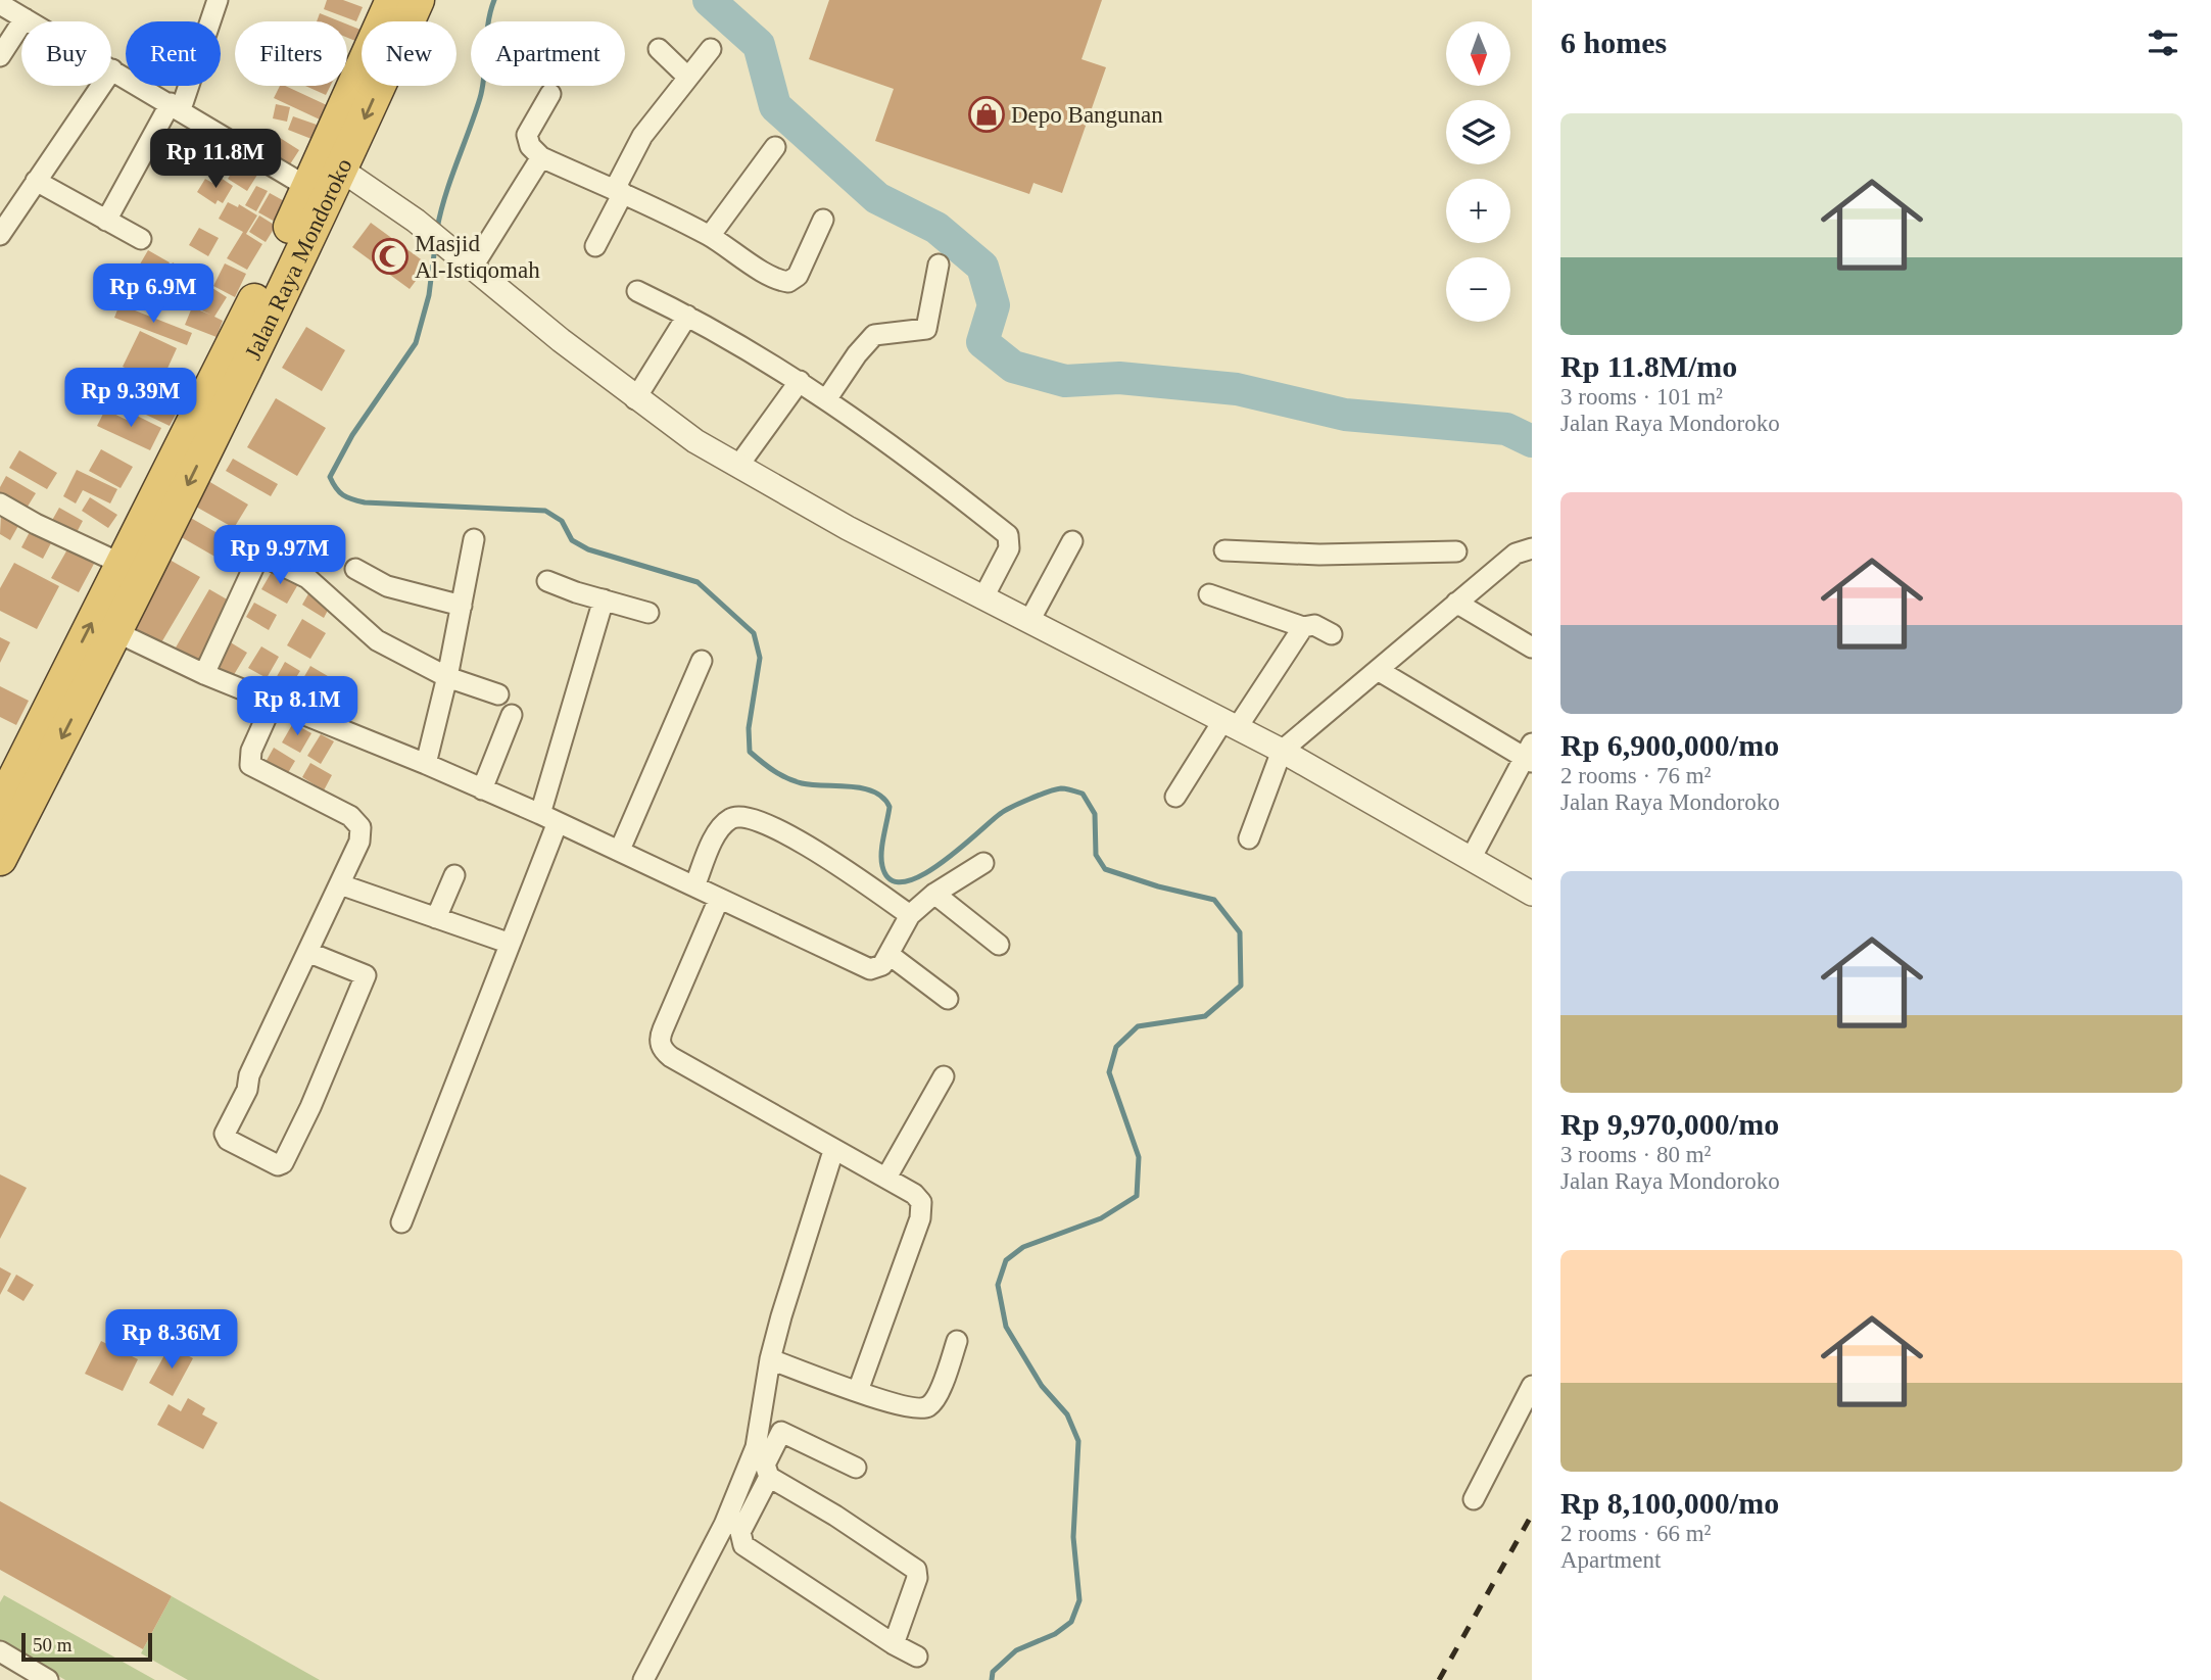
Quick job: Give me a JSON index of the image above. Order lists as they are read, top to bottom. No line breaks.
{"streets":{"highway":["Jalan Raya Mondoroko"]},"places":{"shop":["Depo Bangunan"],"mosque":["Masjid Al-Istiqomah"]},"scale_bar":"50 m","north":"bottom","page":{"heading":"6 homes","map_buttons":["+","−"],"chip":["Buy","Rent","Filters","New","Apartment"],"list":[{"name":"Rp 11.8M/mo","note":"3 rooms · 101 m² · Jalan Raya Mondoroko"},{"name":"Rp 6,900,000/mo","note":"2 rooms · 76 m² · Jalan Raya Mondoroko"},{"name":"Rp 9,970,000/mo","note":"3 rooms · 80 m² · Jalan Raya Mondoroko"},{"name":"Rp 8,100,000/mo","note":"2 rooms · 66 m² · Apartment"}],"price":["Rp 11.8M","Rp 6.9M","Rp 9.39M","Rp 9.97M","Rp 8.1M","Rp 8.36M"],"scale":"50 m"}}
